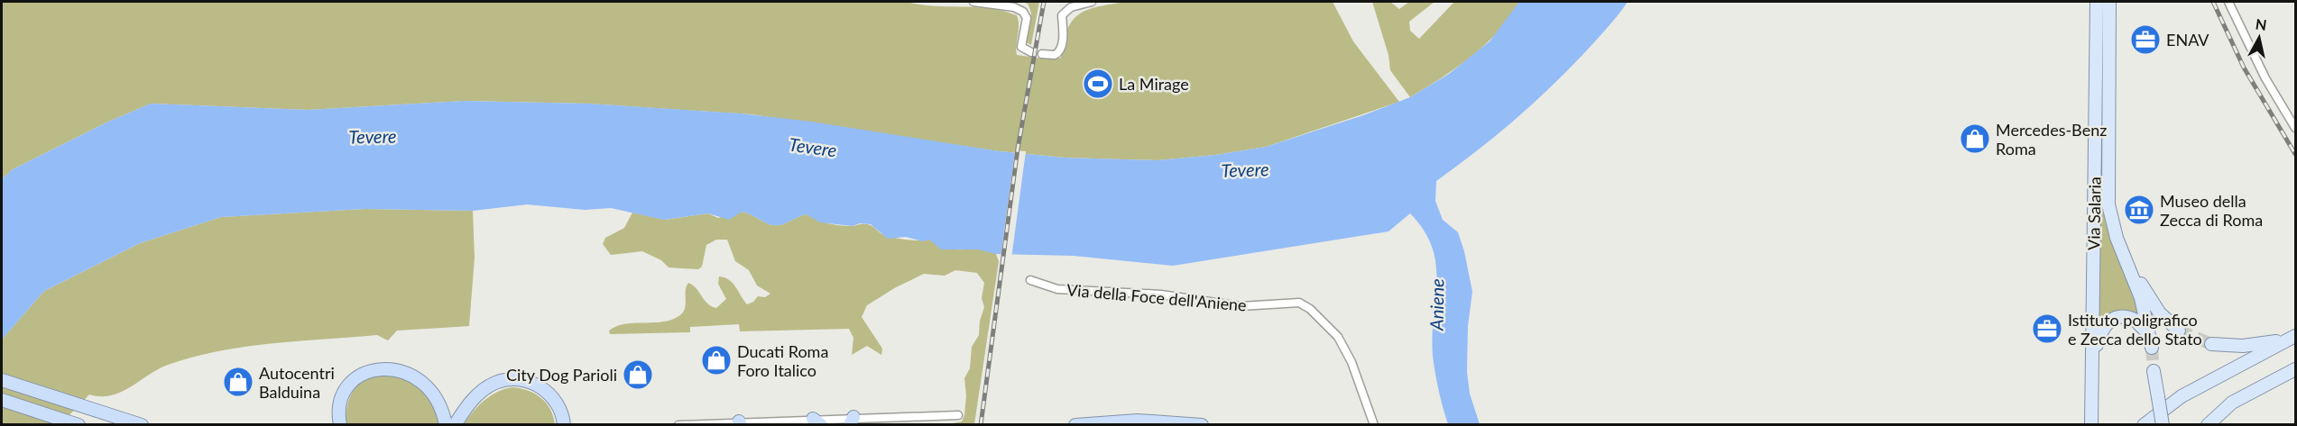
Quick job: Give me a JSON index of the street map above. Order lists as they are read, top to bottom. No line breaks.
{"streets":{"main road":["Via Salaria"],"street":["Via della Foce dell'Aniene"]},"water":["Tevere","Aniene"],"places":{"office":["ENAV","Istituto poligrafico e Zecca dello Stato"],"sports":["La Mirage"],"shop":["Mercedes-Benz Roma","Ducati Roma Foro Italico","City Dog Parioli","Autocentri Balduina"],"museum":["Museo della Zecca di Roma"]},"north":"top"}
